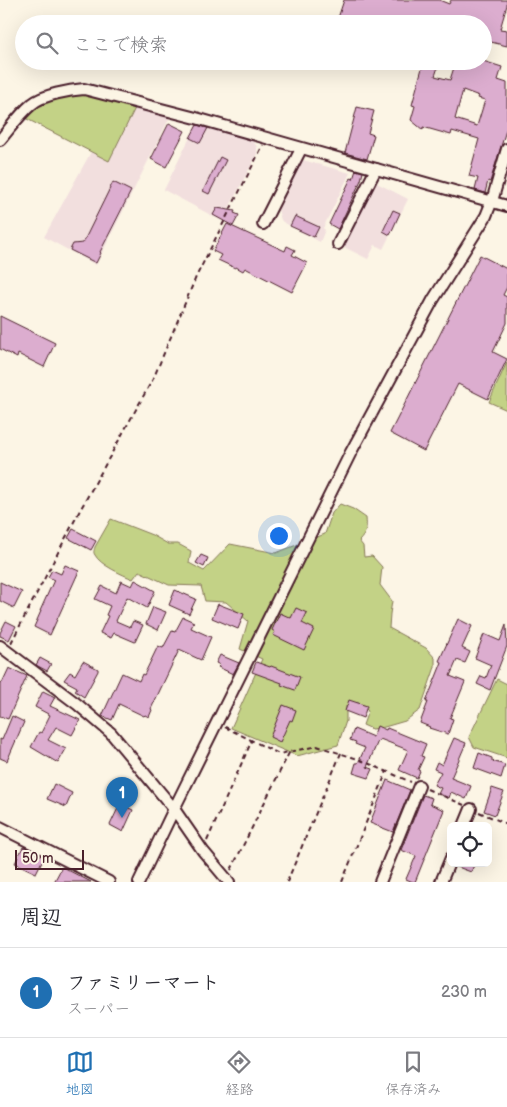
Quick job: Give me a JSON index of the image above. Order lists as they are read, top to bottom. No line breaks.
{"scale_bar":"50 m","page":{"search":"ここで検索","pins":"1","scale":"50 m","heading":"周辺","list":[{"mark":"1","name":"ファミリーマート","note":"スーパー","value":"230 m"}],"nav":["地図","経路","保存済み"]}}
